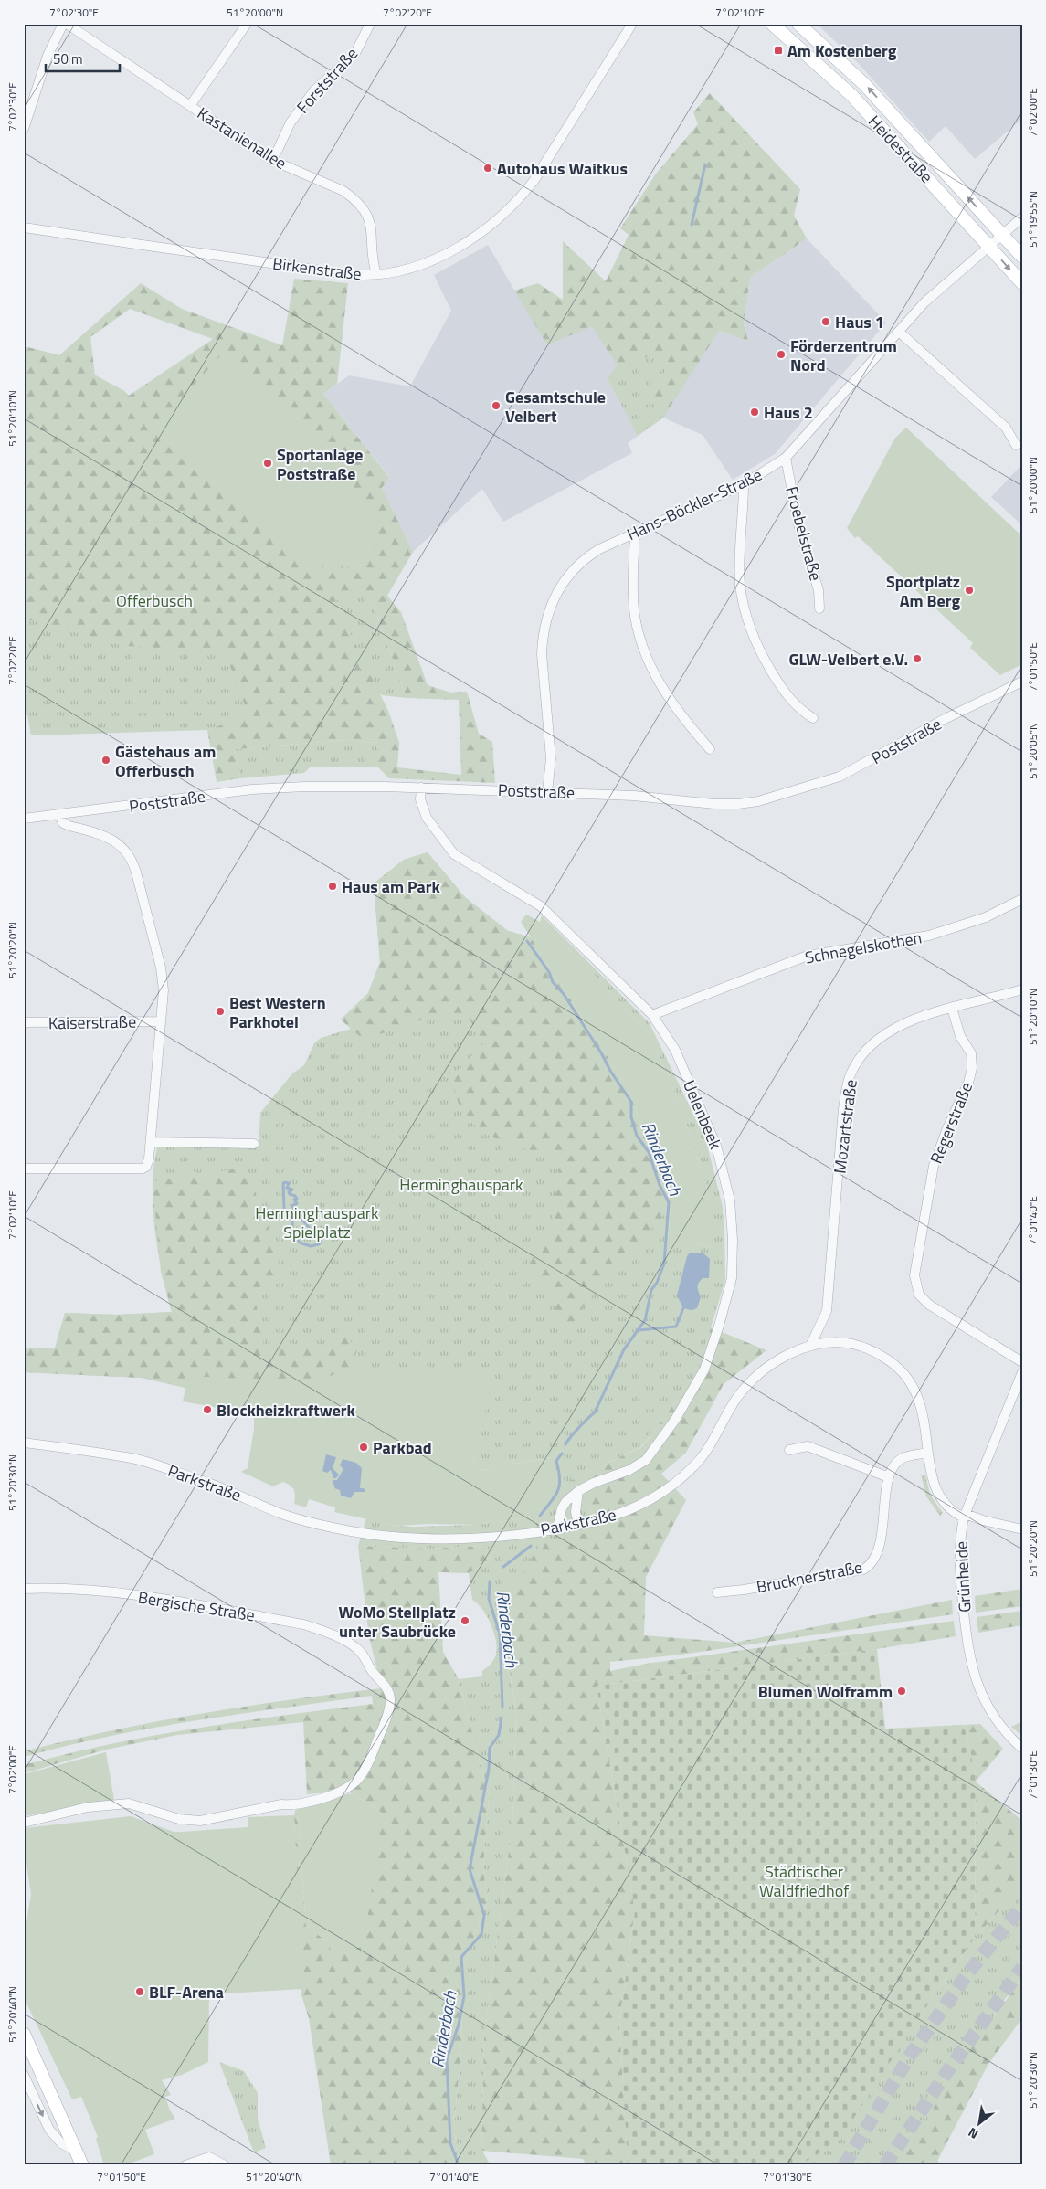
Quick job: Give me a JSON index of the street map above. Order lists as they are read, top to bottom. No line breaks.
{"streets":{"main road":["Heidestraße"],"street":["Forststraße","Kastanienallee","Birkenstraße","Hans-Böckler-Straße","Froebelstraße","Poststraße","Schnegelskothen","Kaiserstraße","Uelenbeek","Regerstraße","Mozartstraße","Parkstraße","Brucknerstraße","Grünheide","Bergische Straße"]},"crossings":[["Forststraße","Kastanienallee"],["Kastanienallee","Birkenstraße"],["Heidestraße","Hans-Böckler-Straße"],["Hans-Böckler-Straße","Froebelstraße"],["Hans-Böckler-Straße","Poststraße"],["Poststraße","Uelenbeek"],["Schnegelskothen","Uelenbeek"],["Uelenbeek","Parkstraße"],["Regerstraße","Mozartstraße"],["Mozartstraße","Parkstraße"],["Parkstraße","Brucknerstraße"],["Parkstraße","Grünheide"]],"water":["Rinderbach"],"parks":["Offerbusch","Herminghauspark","Herminghauspark Spielplatz","Städtischer Waldfriedhof"],"places":{"transit":["Am Kostenberg"],"other":["Autohaus Waitkus","Haus 1","Förderzentrum Nord","Gesamtschule Velbert","Haus 2","Sportanlage Poststraße","Sportplatz Am Berg","GLW-Velbert e.V.","Gästehaus am Offerbusch","Haus am Park","Best Western Parkhotel","Blockheizkraftwerk","Parkbad","WoMo Stellplatz unter Saubrücke","Blumen Wolframm","BLF-Arena"]},"scale_bar":"50 m","north":"bottom left","coordinates":["7°02'30\"E","51°20'00\"N","7°02'20\"E","7°02'10\"E","7°02'00\"E","51°19'55\"N","51°20'10\"N","7°01'50\"E","51°20'05\"N","51°20'20\"N","7°01'40\"E","51°20'30\"N","7°01'30\"E","51°20'40\"N"]}
